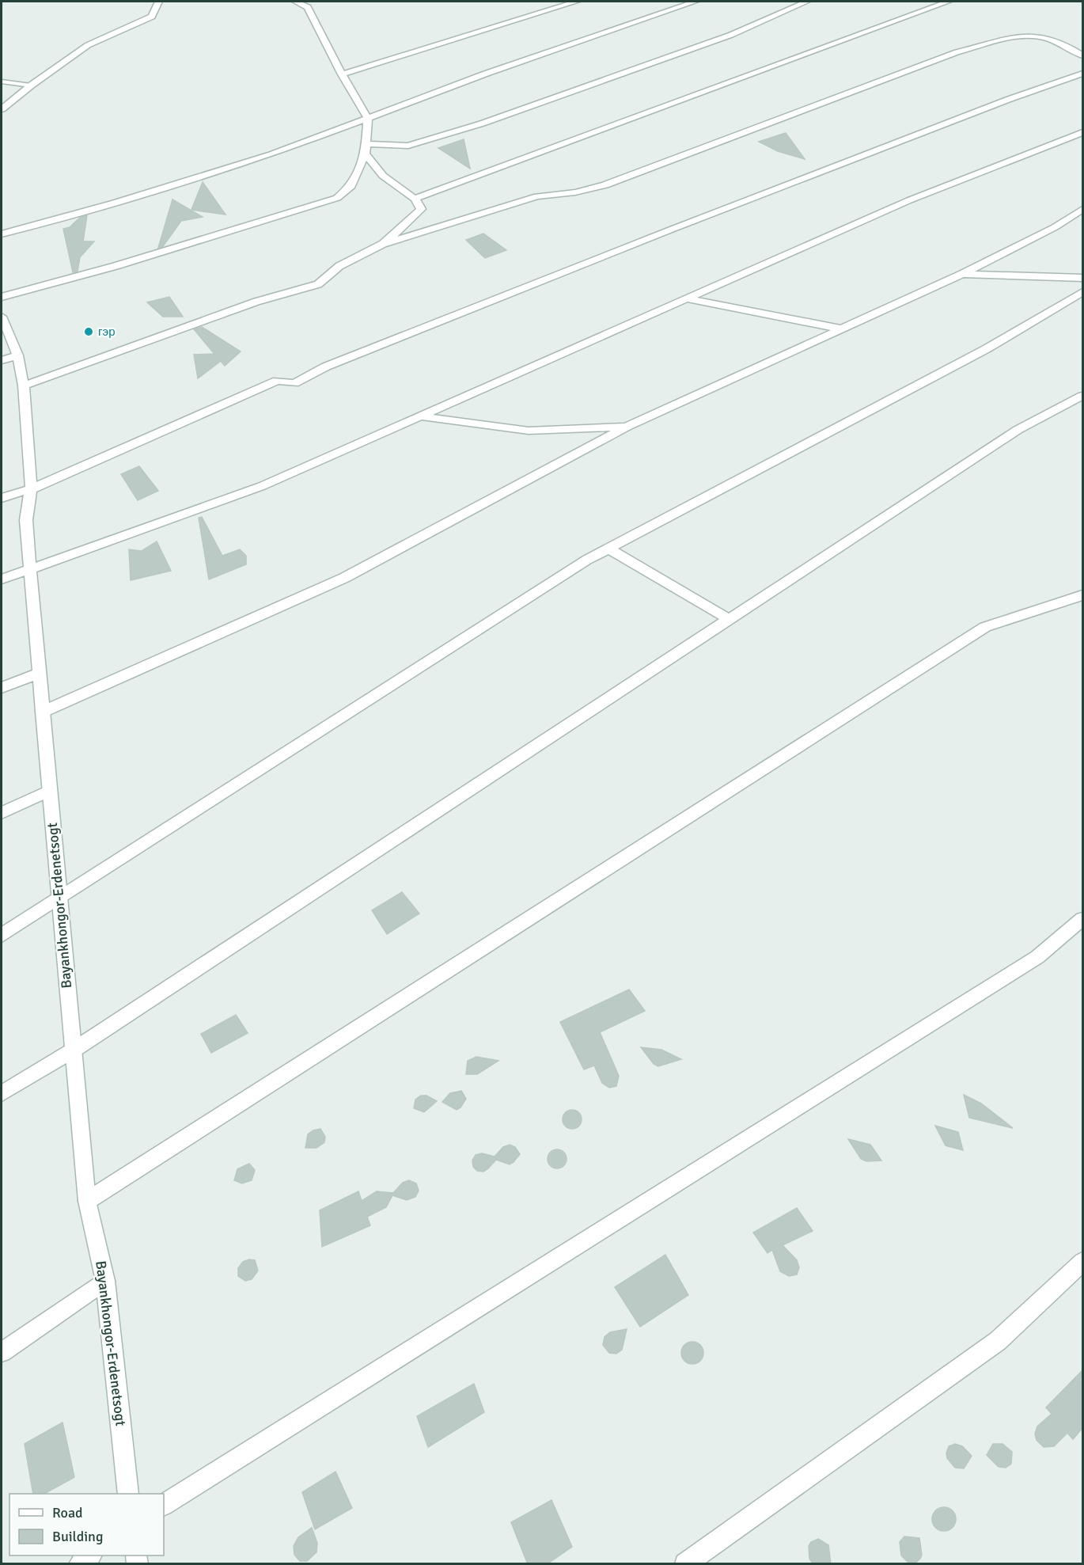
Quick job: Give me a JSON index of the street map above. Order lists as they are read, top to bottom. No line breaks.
{"streets":{"street":["Bayankhongor-Erdenetsogt"]},"places":["гэр"],"legend":["Road","Building"]}
